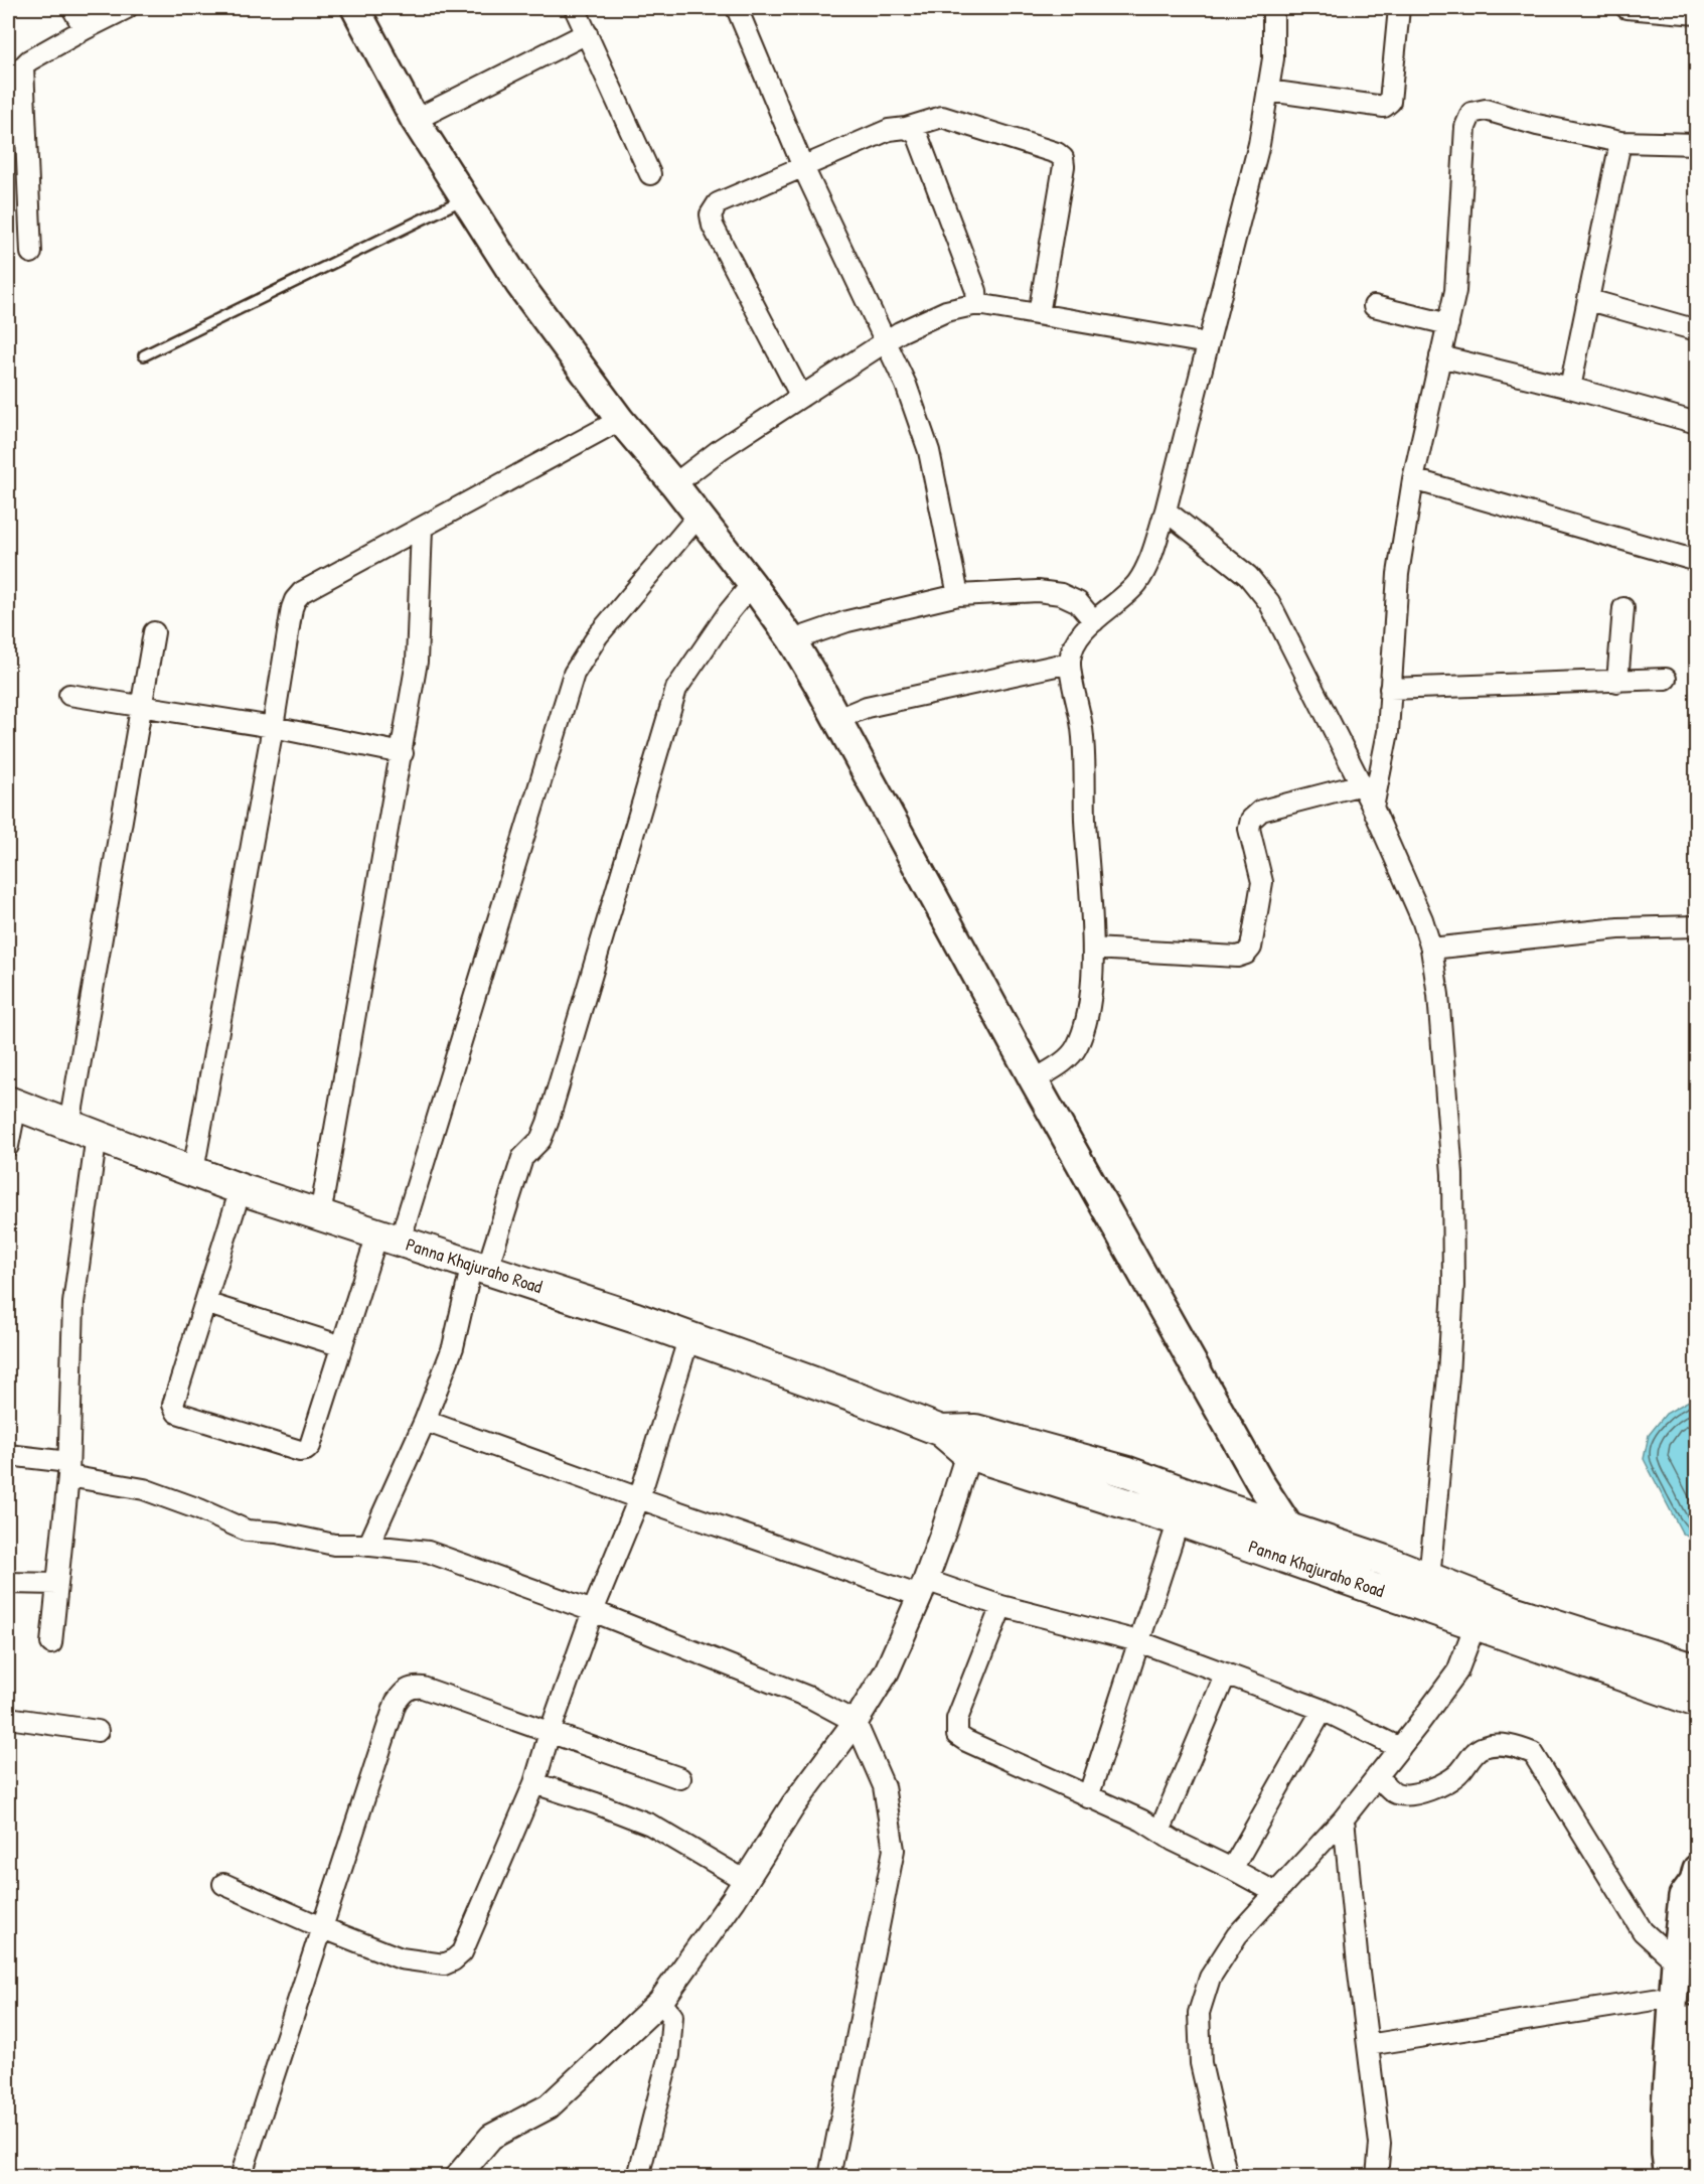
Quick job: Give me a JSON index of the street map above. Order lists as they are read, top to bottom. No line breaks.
{"streets":{"main road":["Panna Khajuraho Road"]}}
